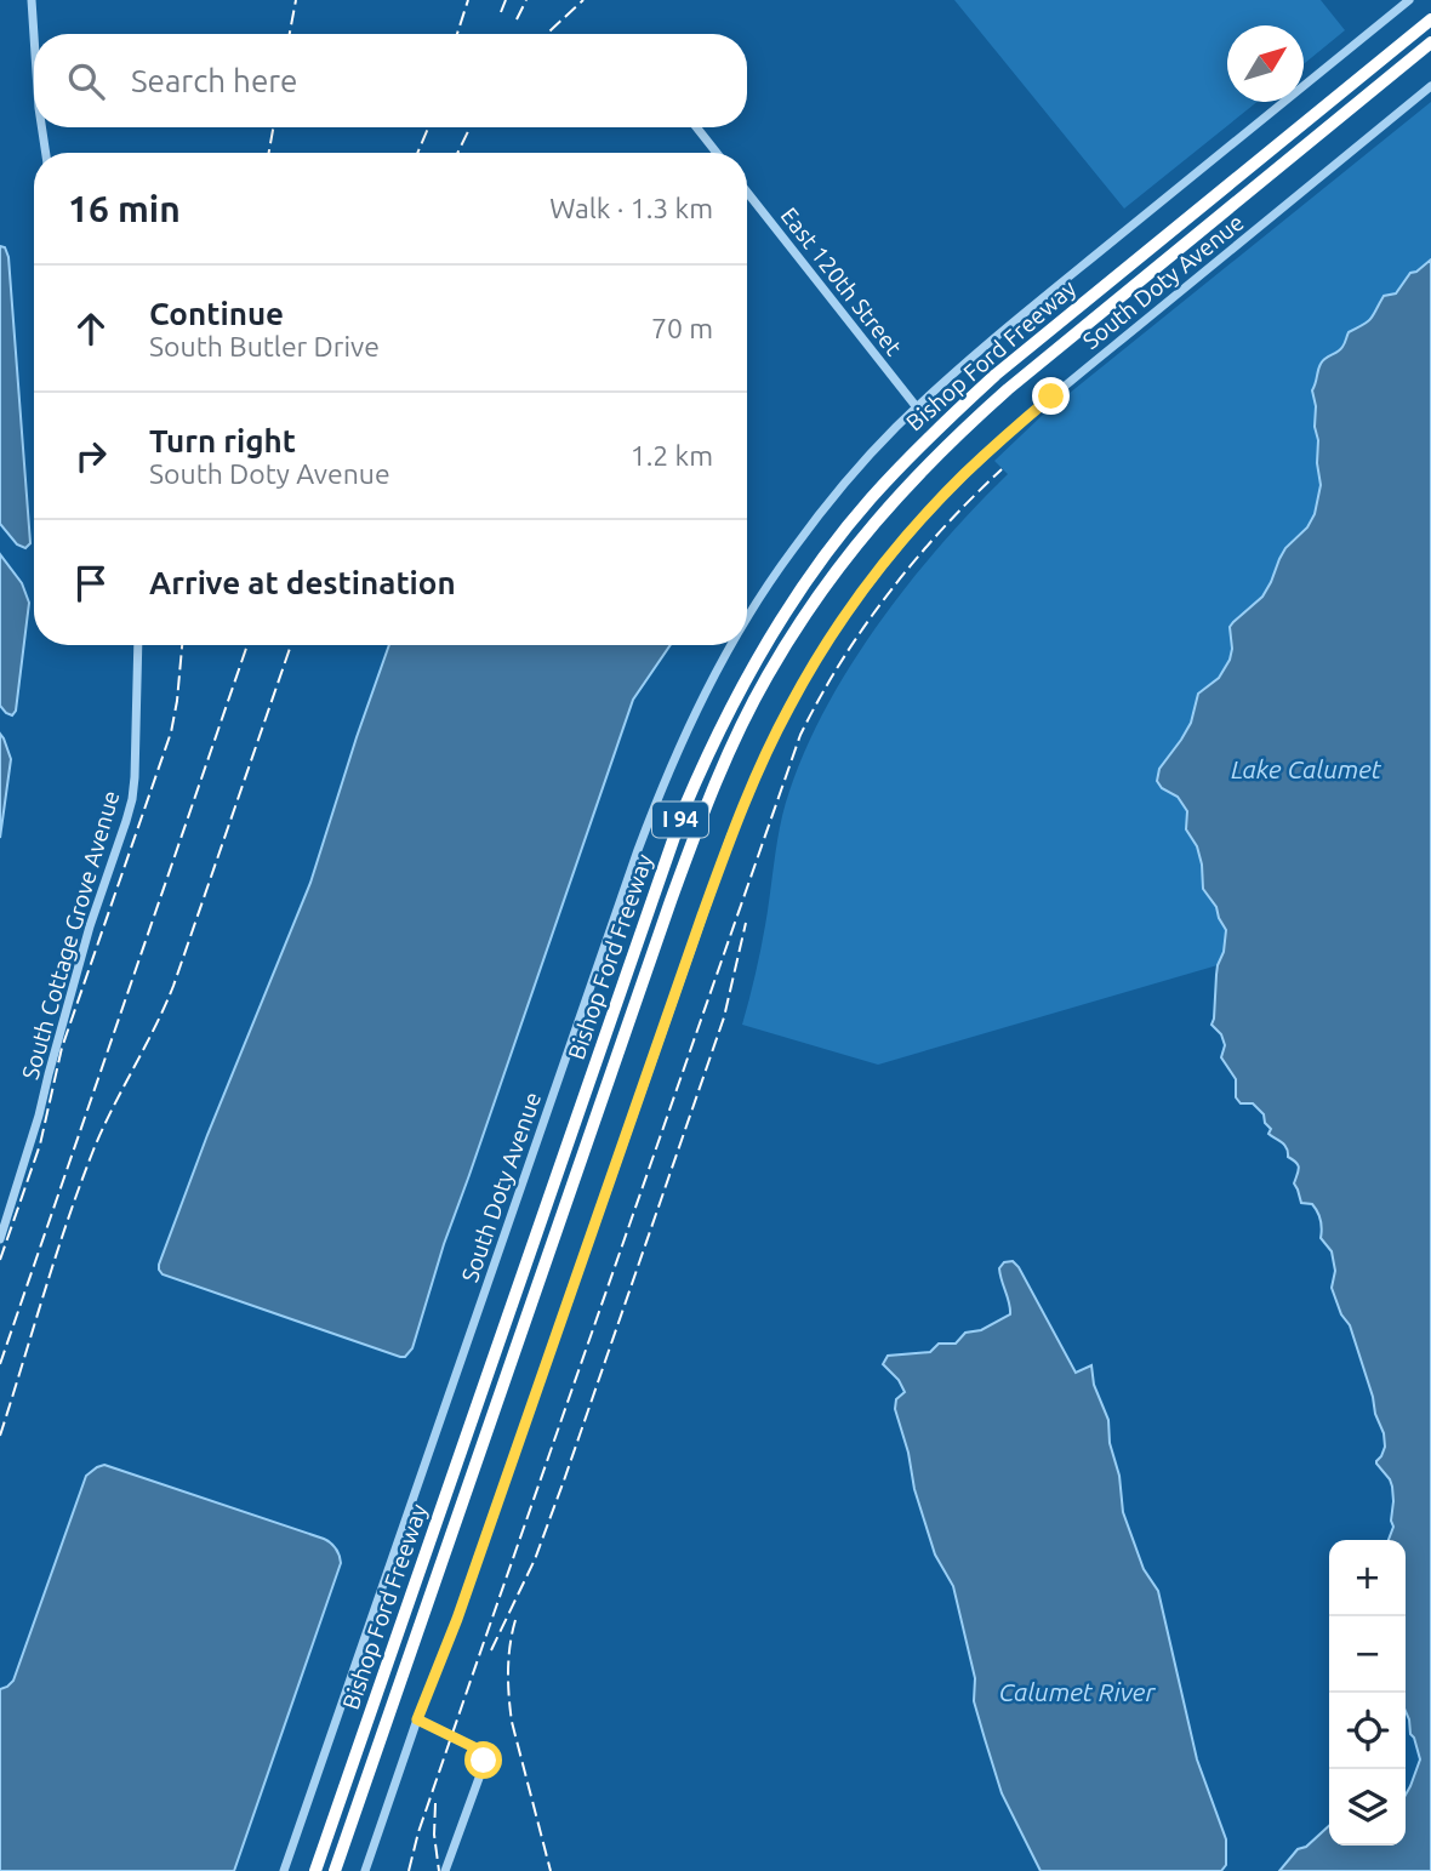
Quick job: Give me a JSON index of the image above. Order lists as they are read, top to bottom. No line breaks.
{"streets":{"highway":["Bishop Ford Freeway","I 94"],"street":["East 120th Street","South Doty Avenue","South Cottage Grove Avenue"]},"crossings":[["East 120th Street","South Doty Avenue"]],"water":["Lake Calumet","Calumet River"],"north":"top right","page":{"search":"Search here","heading":["16 min","Walk · 1.3 km"],"list":[["Continue","South Butler Drive","70 m"],["Turn right","South Doty Avenue","1.2 km"],"Arrive at destination"],"map_buttons":["+","−"]}}
